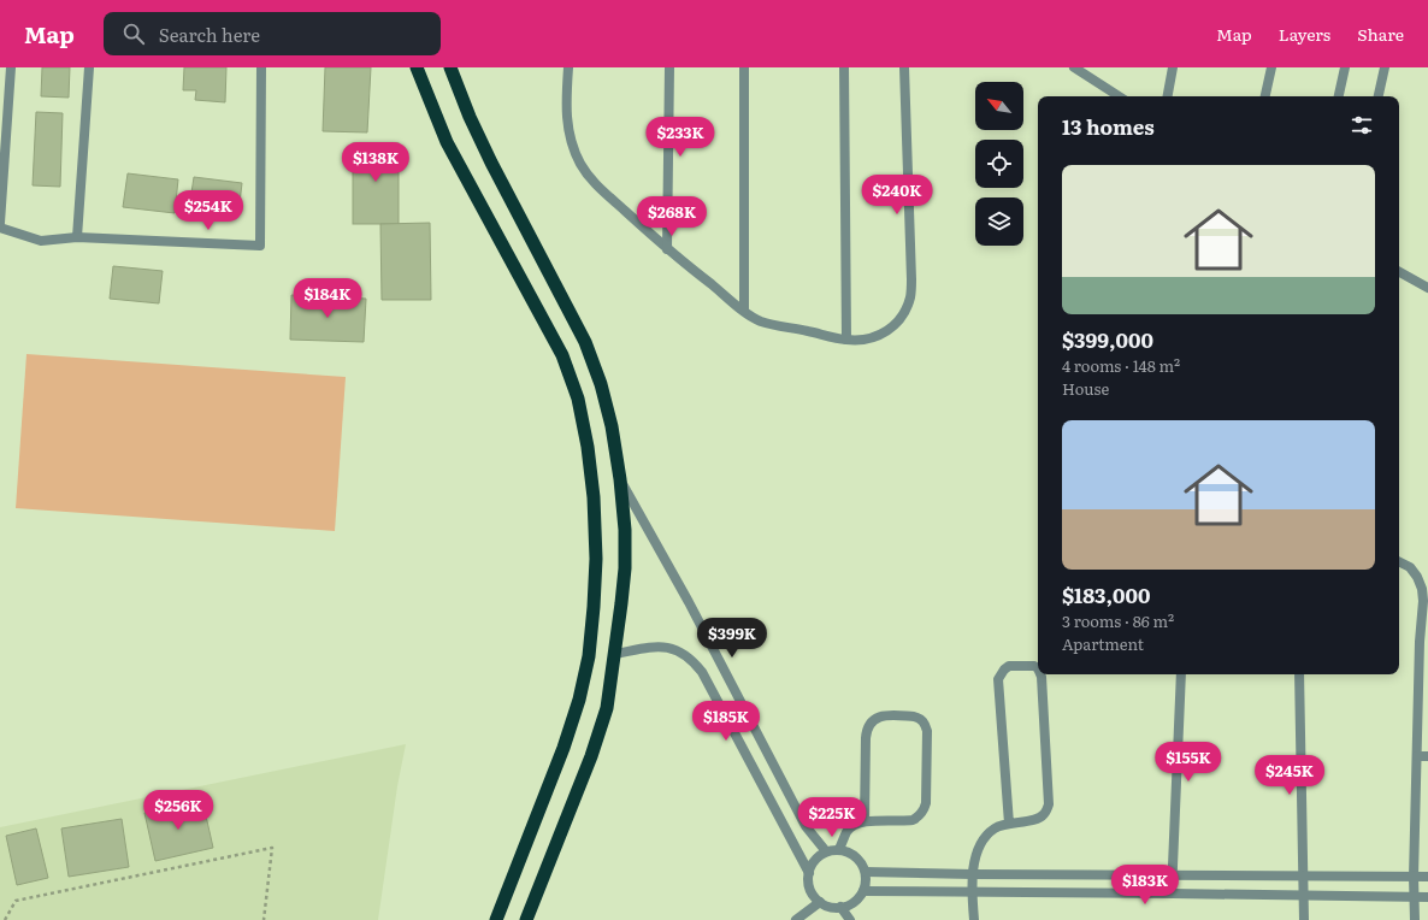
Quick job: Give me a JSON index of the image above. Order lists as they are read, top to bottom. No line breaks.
{"north":"top left","page":{"header":"Map","search":"Search here","nav":["Map","Layers","Share"],"heading":"13 homes","price":["$233K","$138K","$240K","$254K","$268K","$184K","$399K","$185K","$155K","$245K","$256K","$225K","$183K"],"list":[{"name":"$399,000","note":"4 rooms · 148 m² · House"},{"name":"$183,000","note":"3 rooms · 86 m² · Apartment"}]}}
